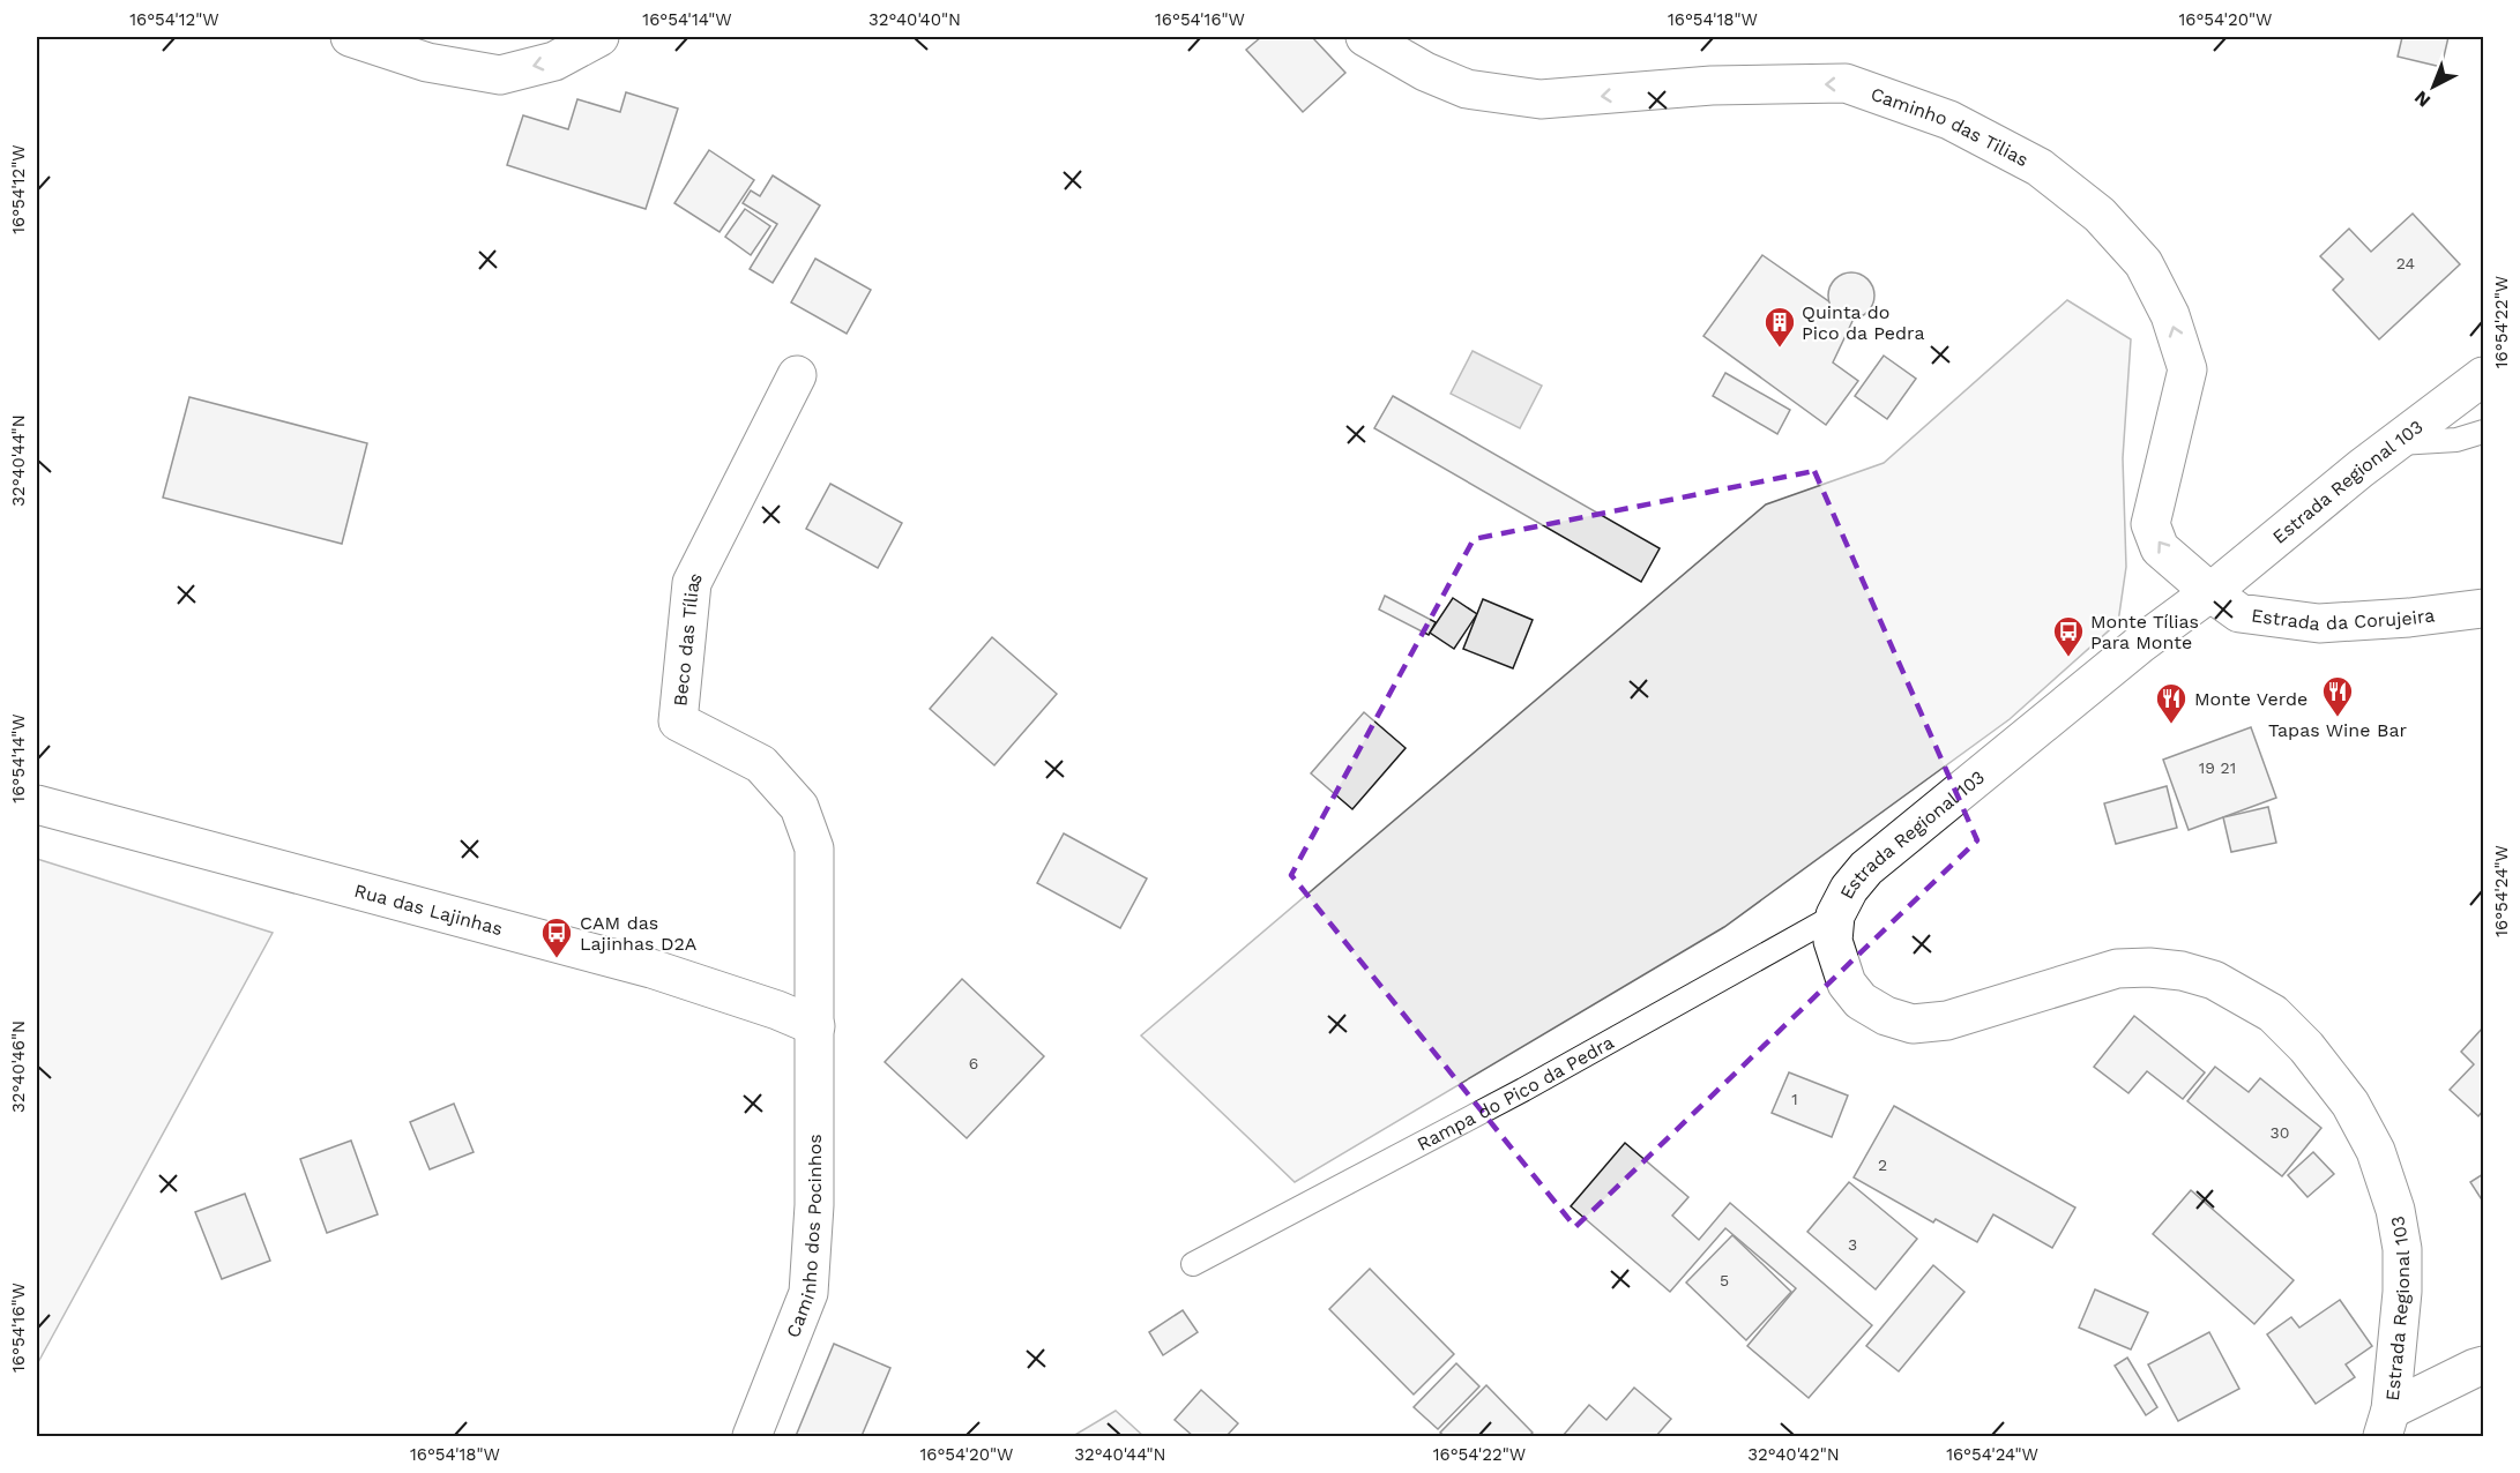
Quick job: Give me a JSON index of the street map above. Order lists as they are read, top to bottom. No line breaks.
{"streets":{"street":["Caminho das Tilias","Estrada Regional 103","Estrada da Corujeira","Beco das Tílias","Rua das Lajinhas","Caminho dos Pocinhos"],"lane":["Rampa do Pico da Pedra"]},"crossings":[["Caminho das Tilias","Estrada Regional 103"],["Caminho das Tilias","Estrada da Corujeira"],["Estrada Regional 103","Estrada da Corujeira"],["Estrada Regional 103","Rampa do Pico da Pedra"],["Beco das Tílias","Rua das Lajinhas"],["Beco das Tílias","Caminho dos Pocinhos"],["Rua das Lajinhas","Caminho dos Pocinhos"]],"one_way":["Caminho das Tilias"],"places":{"building":["Quinta do Pico da Pedra"],"bus stop":["Monte Tílias Para Monte","CAM das Lajinhas D2A"],"restaurant":["Tapas Wine Bar","Monte Verde"]},"house_numbers":["24","19 21","6","1","30","2","3","5"],"north":"bottom left","coordinates":["16°54'12\"W","16°54'14\"W","32°40'40\"N","16°54'16\"W","16°54'18\"W","16°54'20\"W","16°54'22\"W","32°40'44\"N","16°54'24\"W","32°40'46\"N","32°40'42\"N"]}
